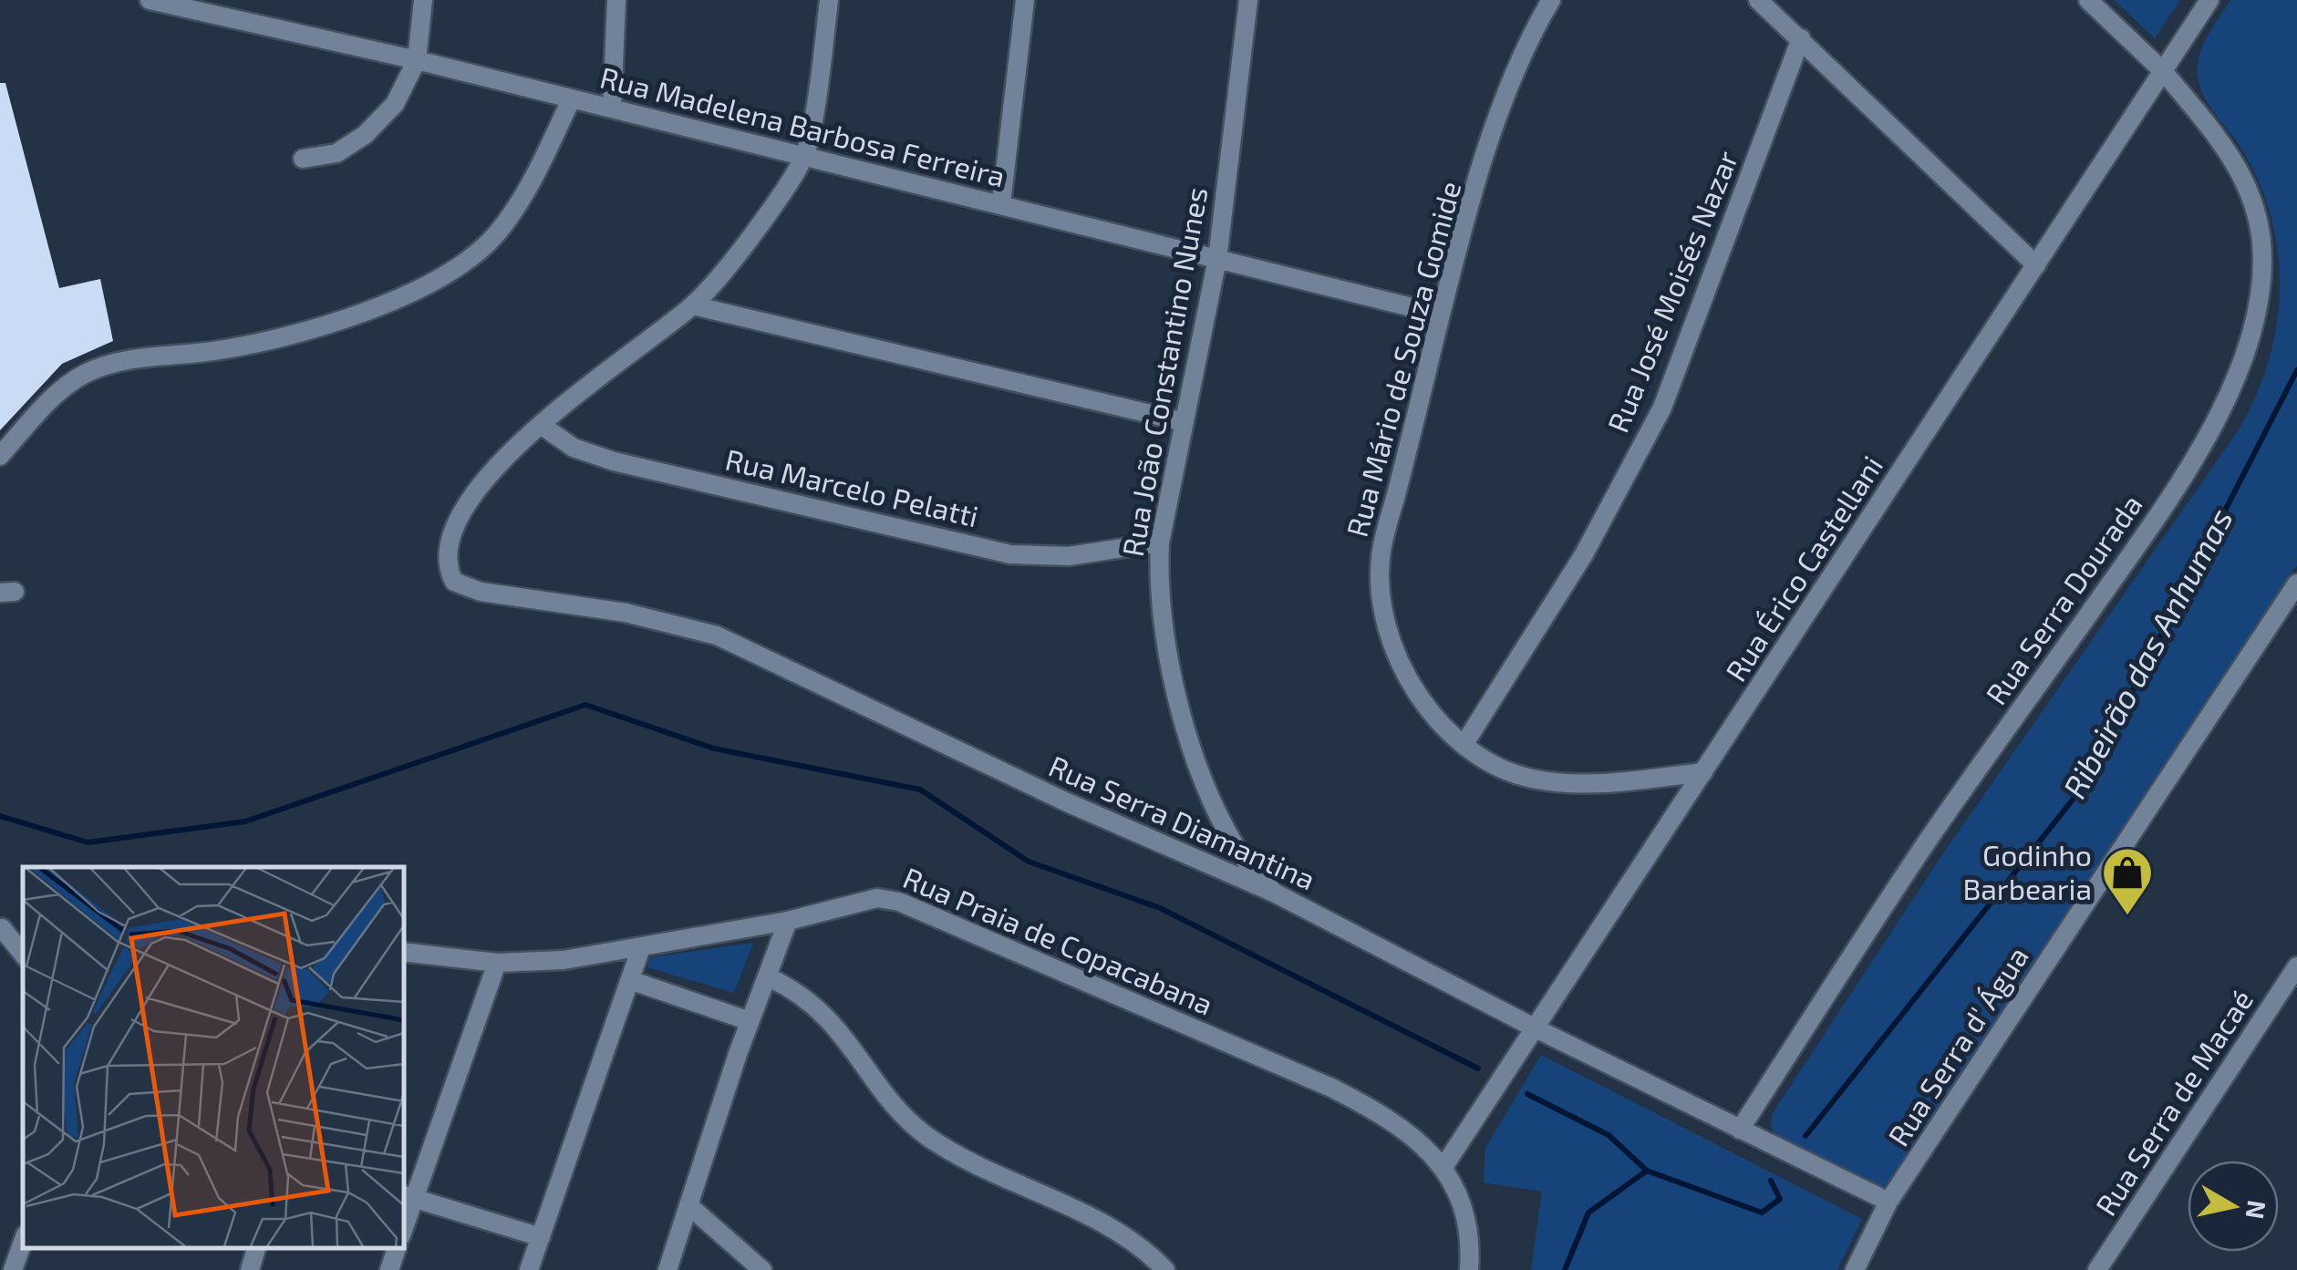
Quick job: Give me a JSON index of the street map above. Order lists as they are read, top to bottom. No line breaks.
{"streets":{"street":["Rua Madelena Barbosa Ferreira","Rua José Moisés Nazar","Rua Mário de Souza Gomide","Rua João Constantino Nunes","Rua Marcelo Pelatti","Rua Érico Castellani","Rua Serra Dourada","Rua Serra Diamantina","Rua Praia de Copacabana","Rua Serra d' Água","Rua Serra de Macaé"]},"crossings":[["Rua Madelena Barbosa Ferreira","Rua Mário de Souza Gomide"],["Rua Madelena Barbosa Ferreira","Rua João Constantino Nunes"],["Rua José Moisés Nazar","Rua Mário de Souza Gomide"],["Rua Mário de Souza Gomide","Rua Érico Castellani"],["Rua João Constantino Nunes","Rua Marcelo Pelatti"],["Rua João Constantino Nunes","Rua Serra Diamantina"],["Rua Marcelo Pelatti","Rua Serra Diamantina"],["Rua Érico Castellani","Rua Serra Dourada"],["Rua Érico Castellani","Rua Serra Diamantina"],["Rua Érico Castellani","Rua Praia de Copacabana"],["Rua Serra Dourada","Rua Serra Diamantina"],["Rua Serra Diamantina","Rua Serra d' Água"]],"water":["Ribeirão das Anhumas"],"places":{"shop":["Godinho Barbearia"]},"north":"right"}
